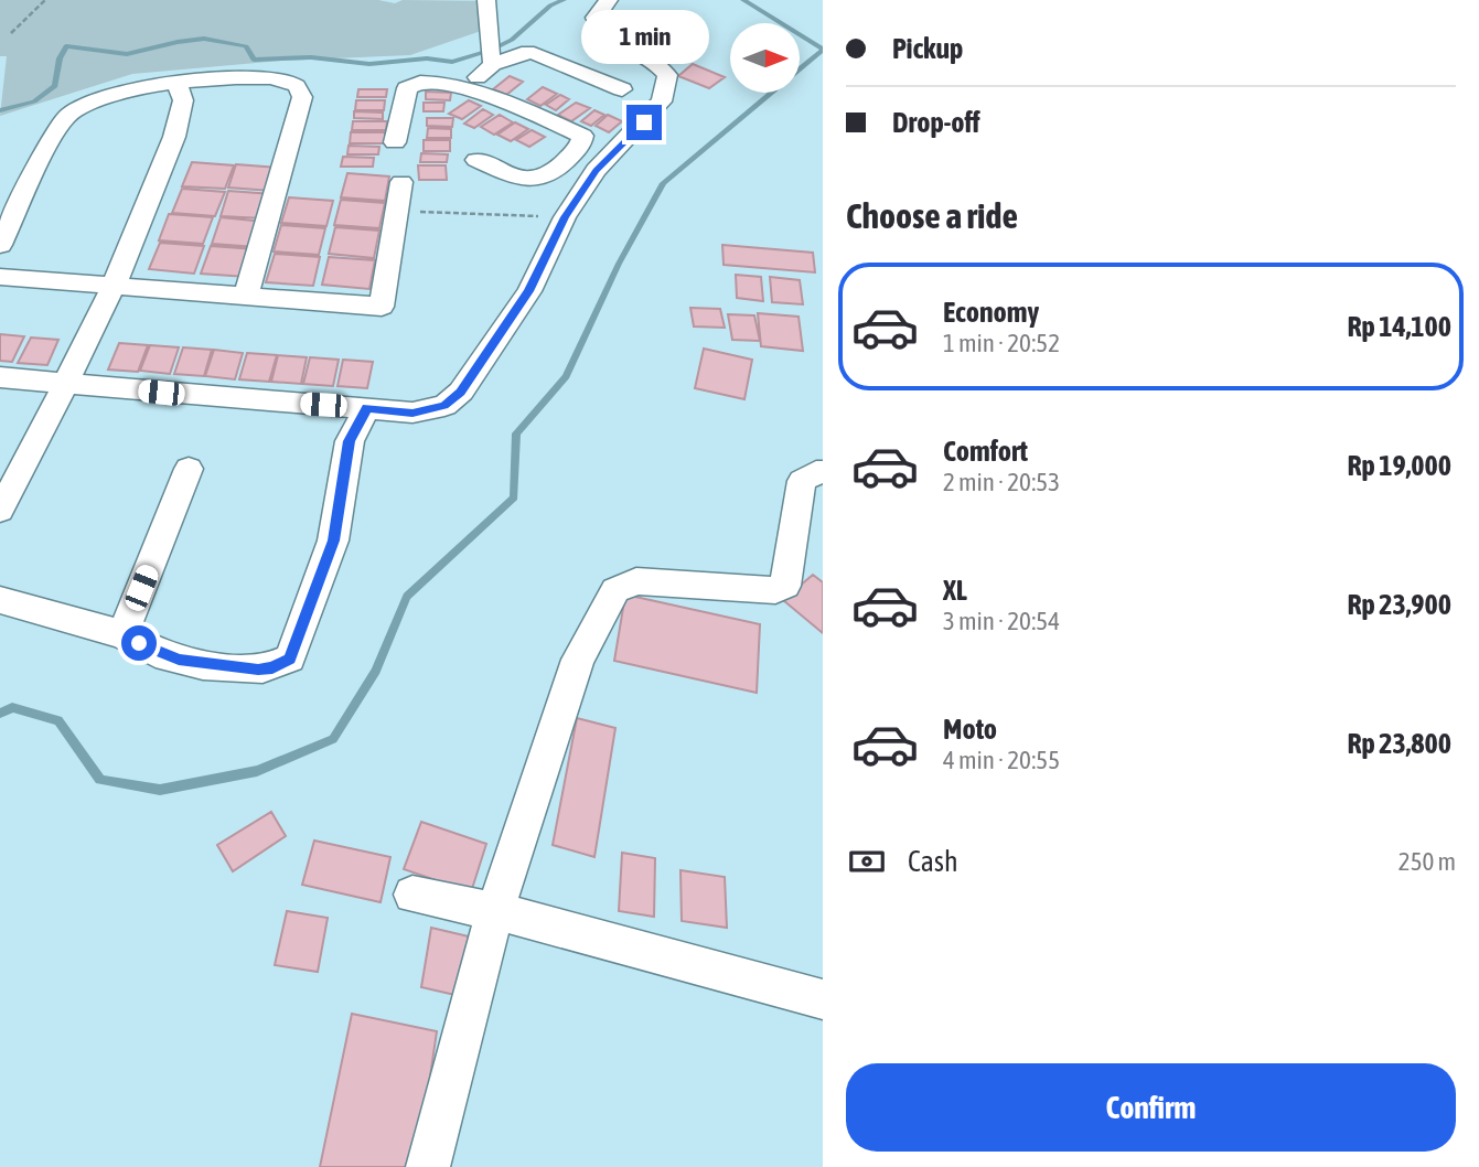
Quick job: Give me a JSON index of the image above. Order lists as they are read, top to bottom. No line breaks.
{"north":"right","page":{"banner":["Pickup","Drop-off"],"bubble":"1 min","heading":"Choose a ride","list":[{"name":"Economy","note":"1 min · 20:52","value":"Rp 14,100"},{"name":"Comfort","note":"2 min · 20:53","value":"Rp 19,000"},{"name":"XL","note":"3 min · 20:54","value":"Rp 23,900"},{"name":"Moto","note":"4 min · 20:55","value":"Rp 23,800"}],"pay":["Cash","250 m"],"buttons":"Confirm"}}
